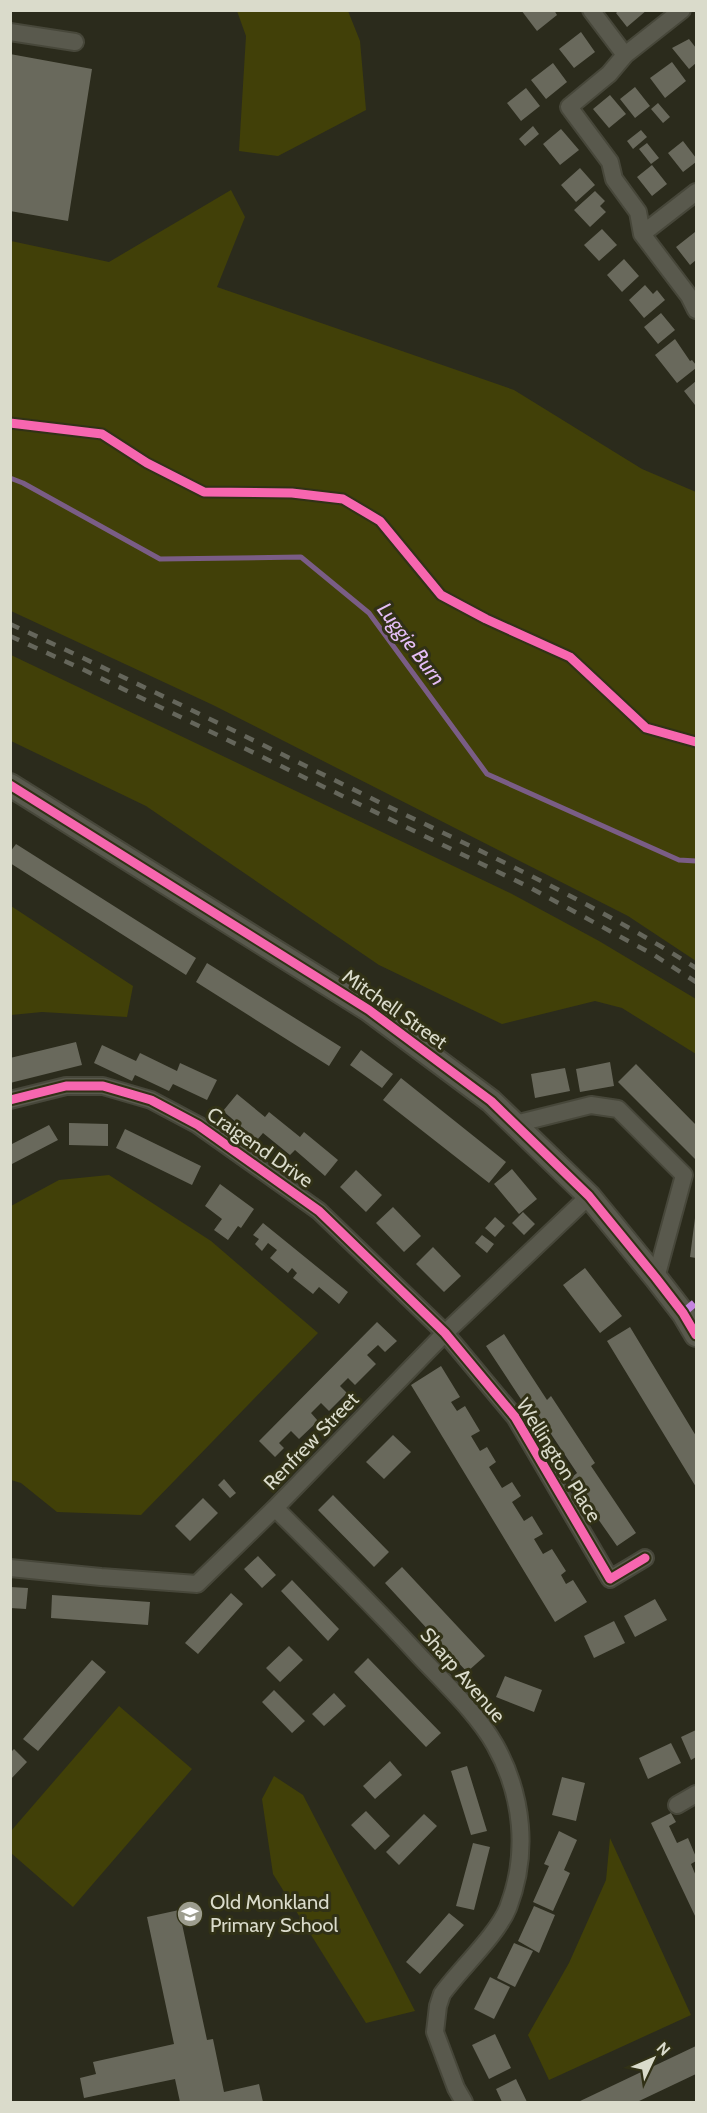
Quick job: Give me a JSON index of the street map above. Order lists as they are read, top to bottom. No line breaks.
{"streets":{"street":["Mitchell Street","Craigend Drive","Renfrew Street","Wellington Place","Sharp Avenue"]},"crossings":[["Mitchell Street","Renfrew Street"],["Craigend Drive","Renfrew Street"],["Craigend Drive","Wellington Place"],["Renfrew Street","Wellington Place"],["Renfrew Street","Sharp Avenue"]],"water":["Luggie Burn"],"places":{"school or university":["Old Monkland Primary School"]},"north":"top right"}
